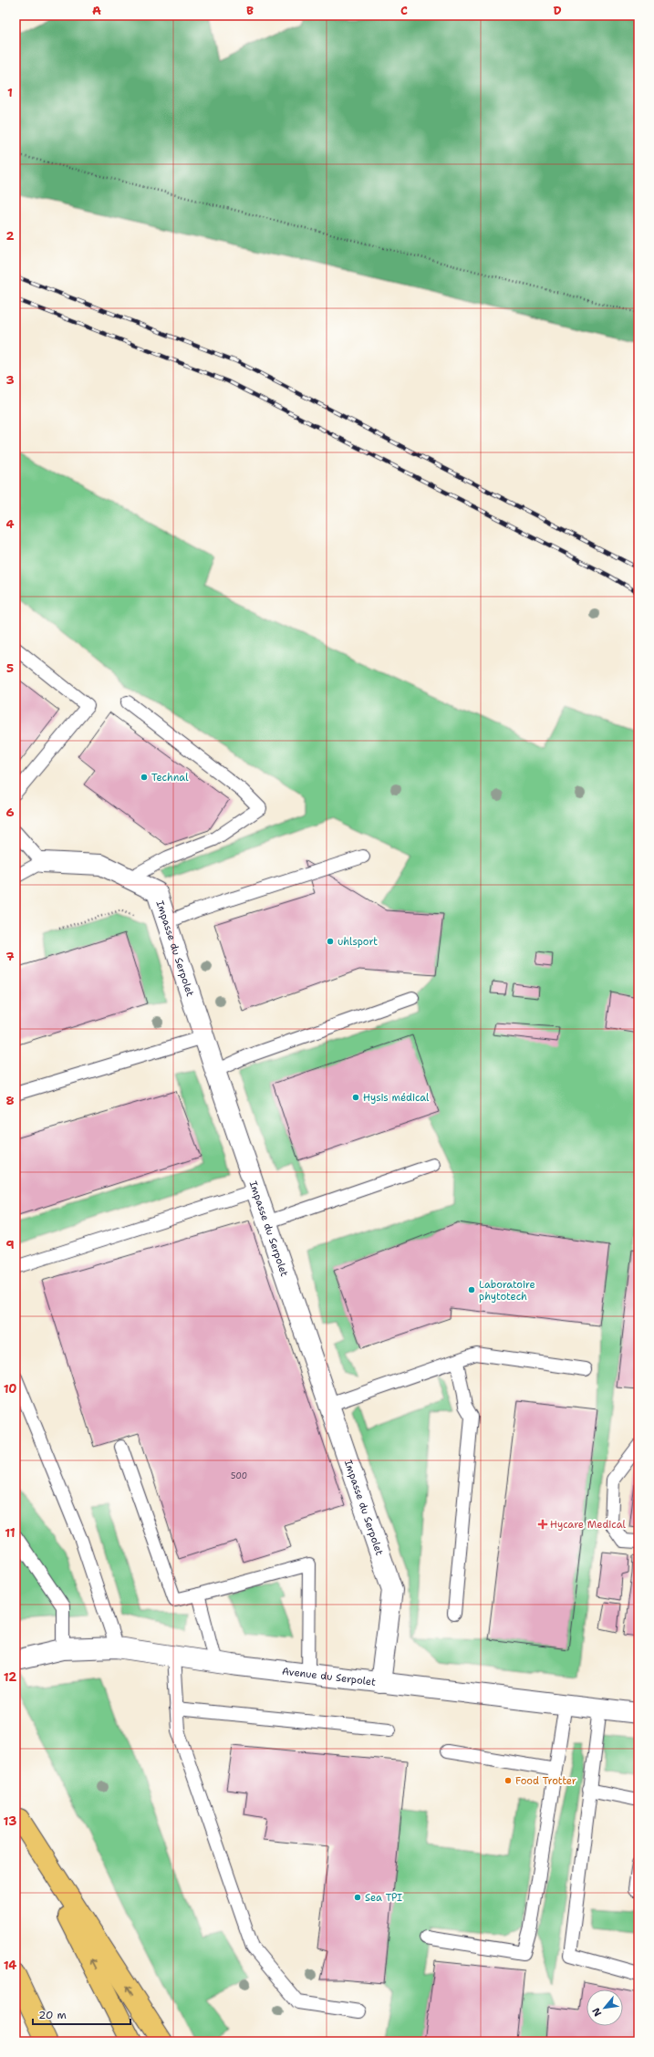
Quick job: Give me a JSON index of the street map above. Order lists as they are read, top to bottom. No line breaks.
{"streets":{"street":["Impasse du Serpolet","Avenue du Serpolet"]},"crossings":[["Impasse du Serpolet","Avenue du Serpolet"]],"places":{"other":["Technal","uhlsport","Hysis médical","Laboratoire phytotech","Food Trotter","Sea TPI"],"health":["Hycare Medical"]},"house_numbers":["500"],"scale_bar":"20 m","north":"bottom left","grid":{"columns":["A","B","C","D"],"rows":["1","2","3","4","5","6","7","8","9","10","11","12","13","14"]}}
